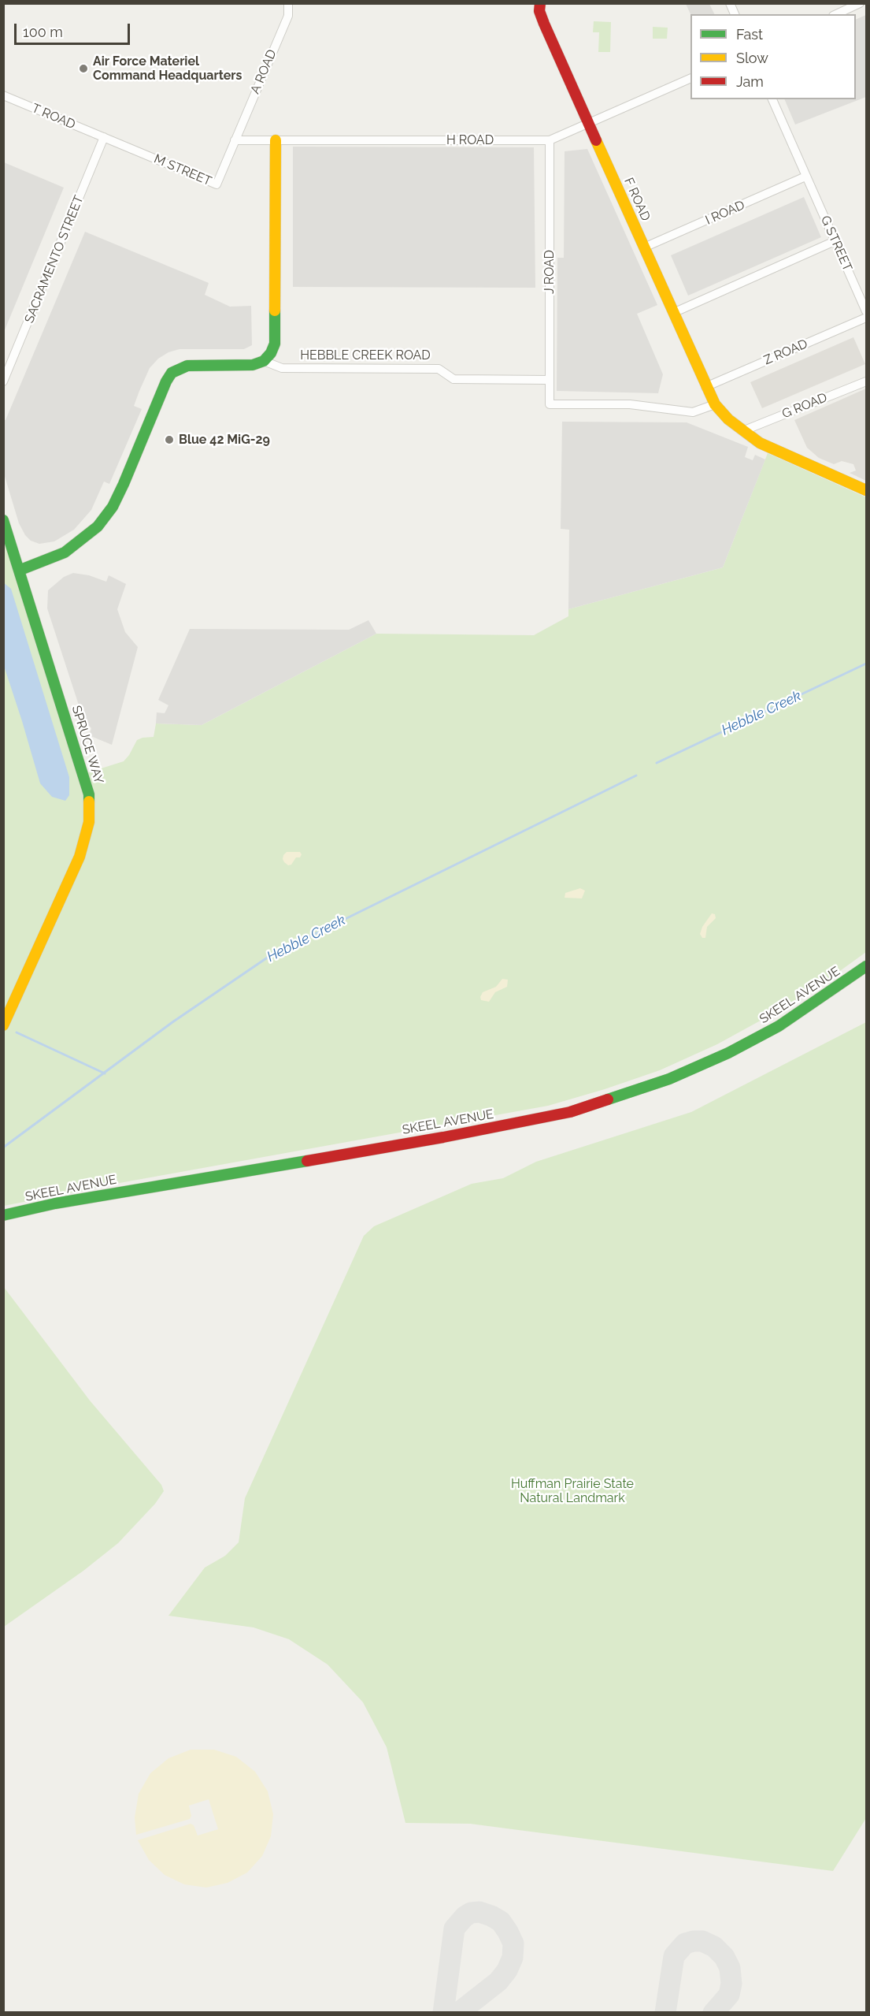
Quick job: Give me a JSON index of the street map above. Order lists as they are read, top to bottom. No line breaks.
{"streets":{"street":["A ROAD","T ROAD","H ROAD","M STREET","F ROAD","I ROAD","G STREET","SACRAMENTO STREET","J ROAD","Z ROAD","HEBBLE CREEK ROAD","G ROAD","SPRUCE WAY","SKEEL AVENUE"]},"crossings":[["A ROAD","H ROAD"],["A ROAD","M STREET"],["T ROAD","M STREET"],["T ROAD","SACRAMENTO STREET"],["H ROAD","M STREET"],["H ROAD","F ROAD"],["H ROAD","J ROAD"],["M STREET","SACRAMENTO STREET"],["F ROAD","I ROAD"],["F ROAD","J ROAD"],["F ROAD","Z ROAD"],["I ROAD","G STREET"],["J ROAD","HEBBLE CREEK ROAD"]],"water":["Hebble Creek"],"parks":["Huffman Prairie State Natural Landmark"],"places":["Air Force Materiel Command Headquarters","Blue 42 MiG-29"],"legend":["Fast","Slow","Jam"],"scale_bar":"100 m"}
